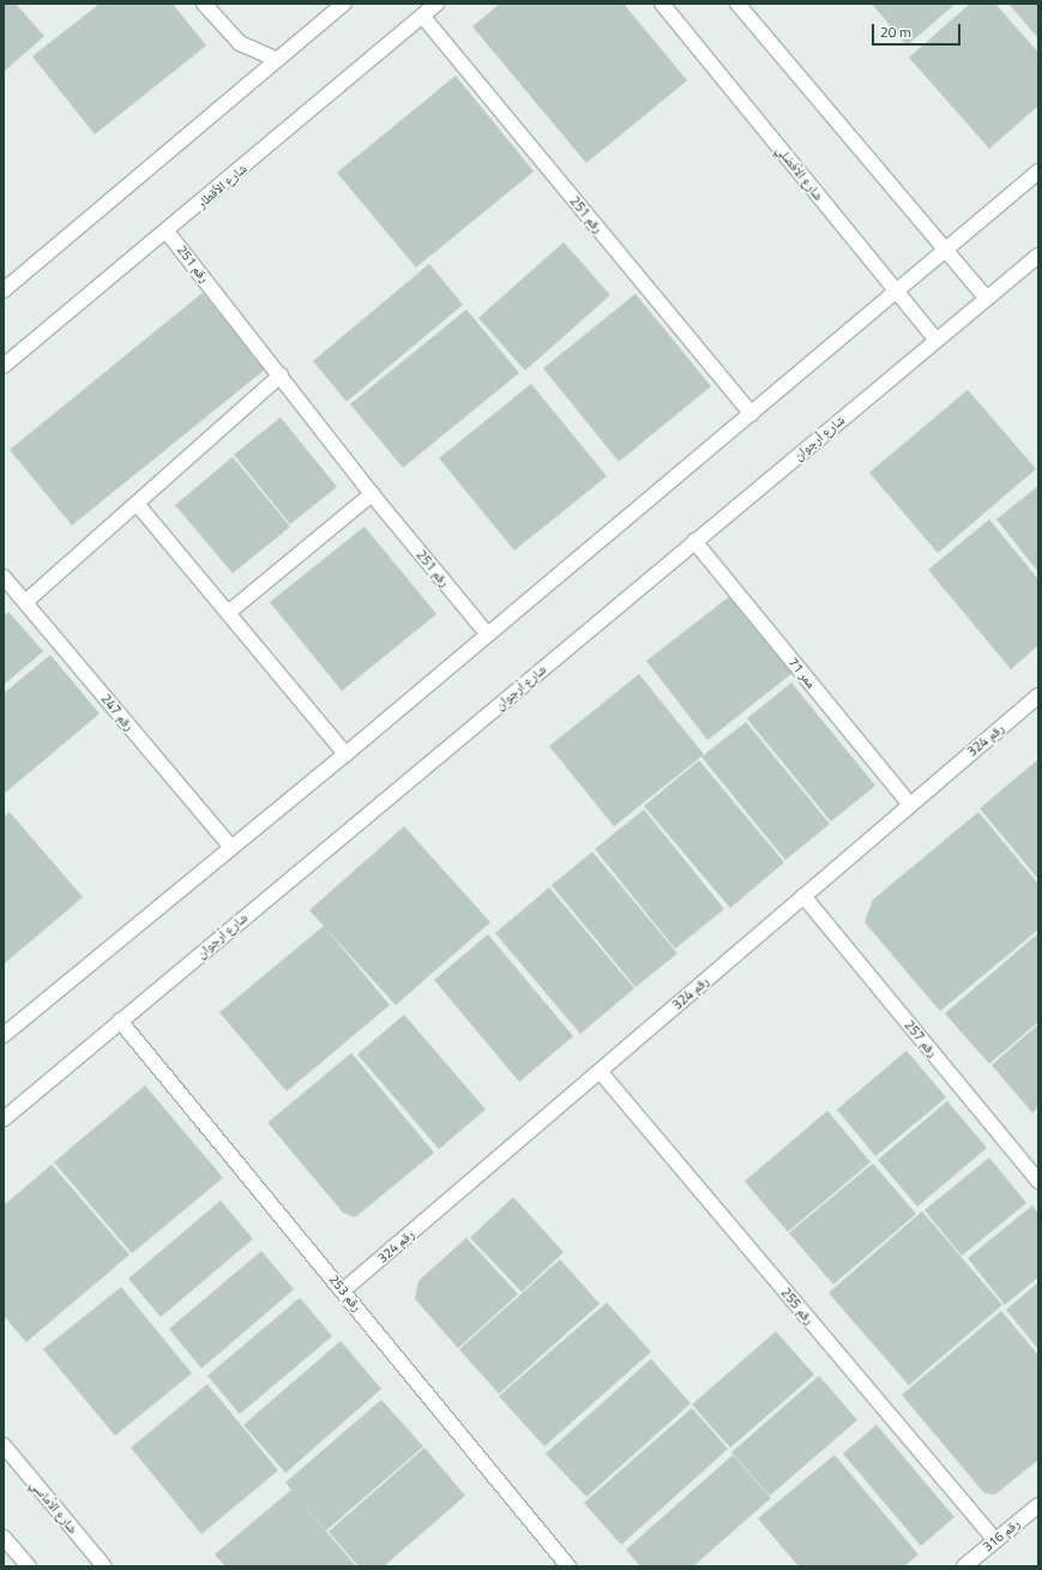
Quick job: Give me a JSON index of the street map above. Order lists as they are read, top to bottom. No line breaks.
{"streets":{"street":["شارع الأفضلي","شارع الأقطار","رقم 251","شارع أرجوان","ممر 71","رقم 247","رقم 324","رقم 257","رقم 253","رقم 255","شارع الأماسي","رقم 316"]},"crossings":[["شارع الأفضلي","شارع أرجوان"],["شارع الأقطار","رقم 251"],["شارع أرجوان","ممر 71"],["شارع أرجوان","رقم 253"],["ممر 71","رقم 324"],["رقم 324","رقم 257"],["رقم 324","رقم 253"],["رقم 324","رقم 255"],["رقم 255","رقم 316"]],"scale_bar":"20 m"}
